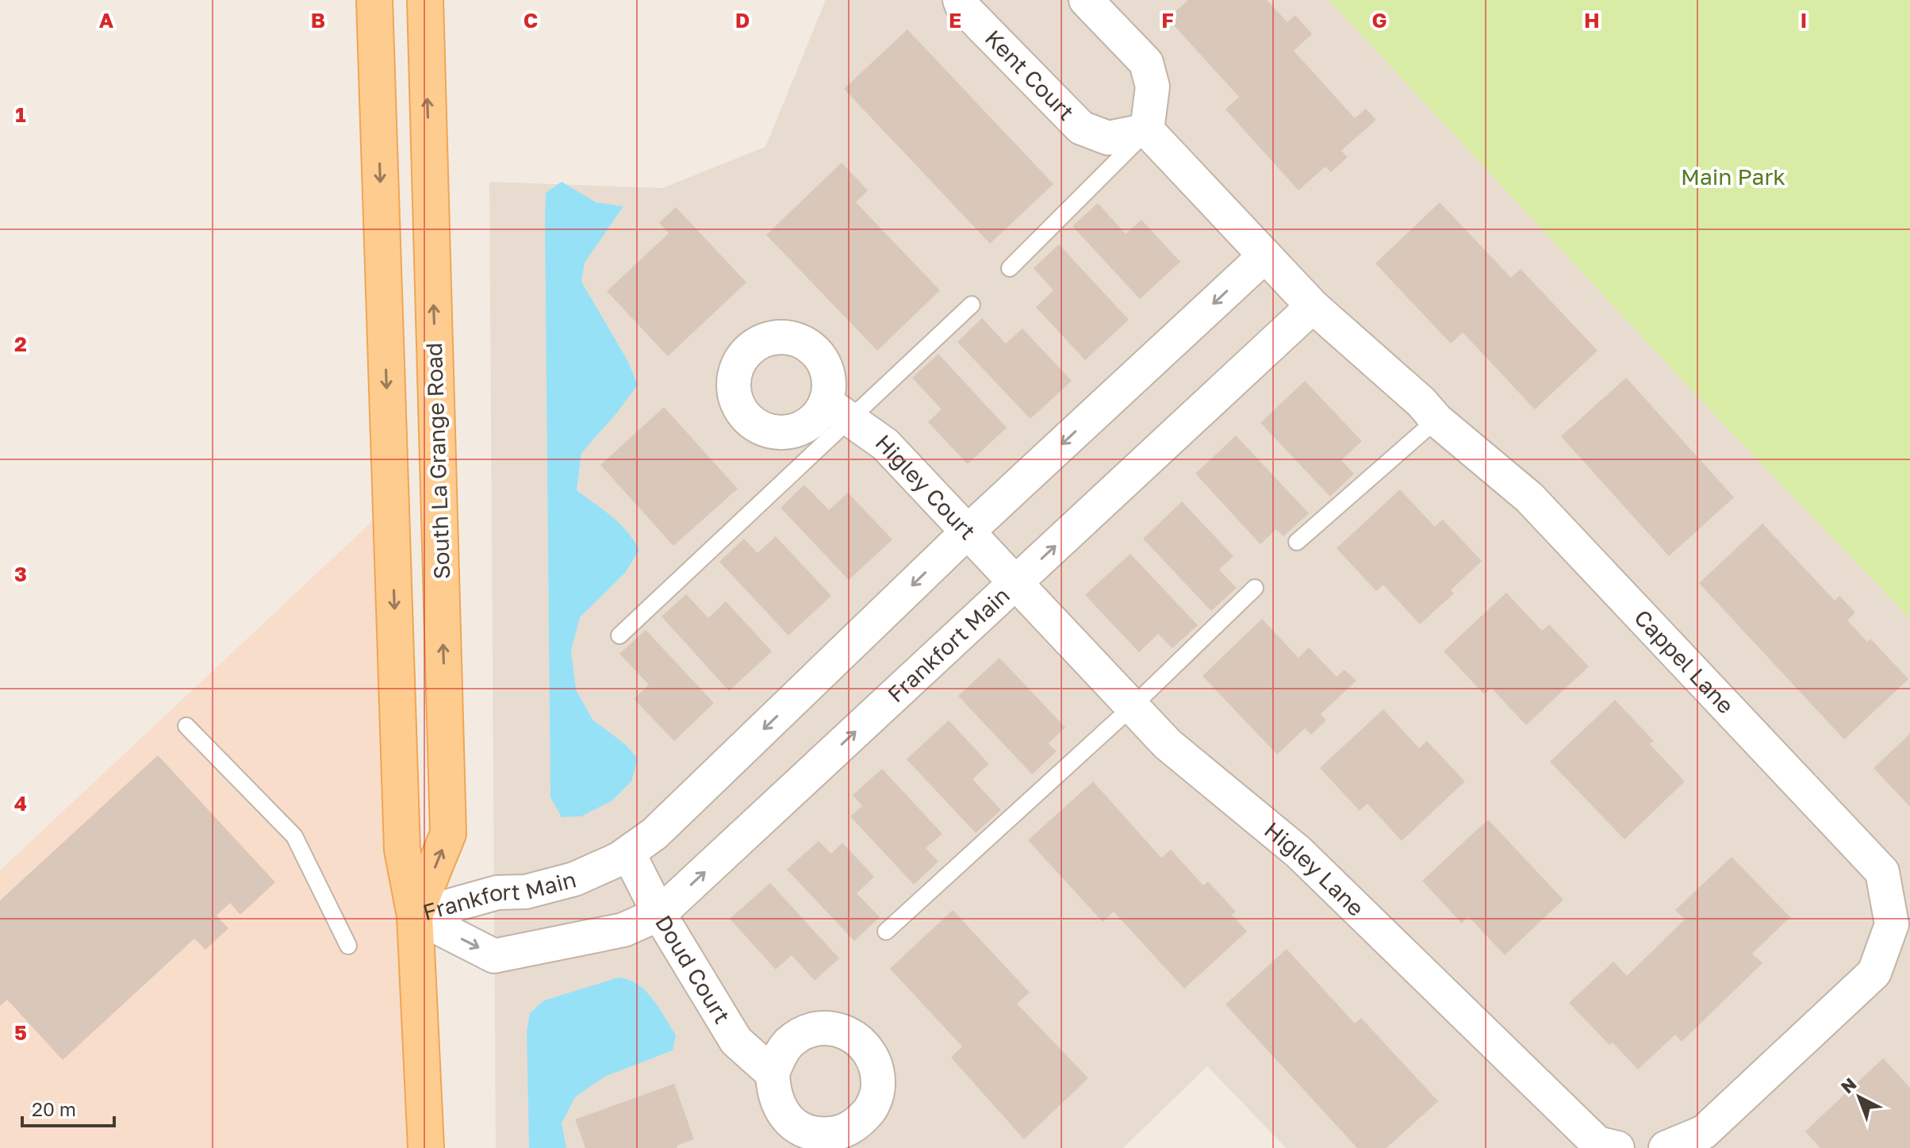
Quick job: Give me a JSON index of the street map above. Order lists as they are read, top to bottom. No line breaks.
{"streets":{"main road":["South La Grange Road"],"street":["Kent Court","Higley Court","Frankfort Main","Cappel Lane","Higley Lane","Doud Court"]},"crossings":[["South La Grange Road","Frankfort Main"],["Higley Court","Frankfort Main"],["Higley Court","Higley Lane"],["Frankfort Main","Cappel Lane"],["Frankfort Main","Higley Lane"],["Frankfort Main","Doud Court"]],"parks":["Main Park"],"scale_bar":"20 m","north":"top left","grid":{"columns":["A","B","C","D","E","F","G","H","I"],"rows":["1","2","3","4","5"]}}
